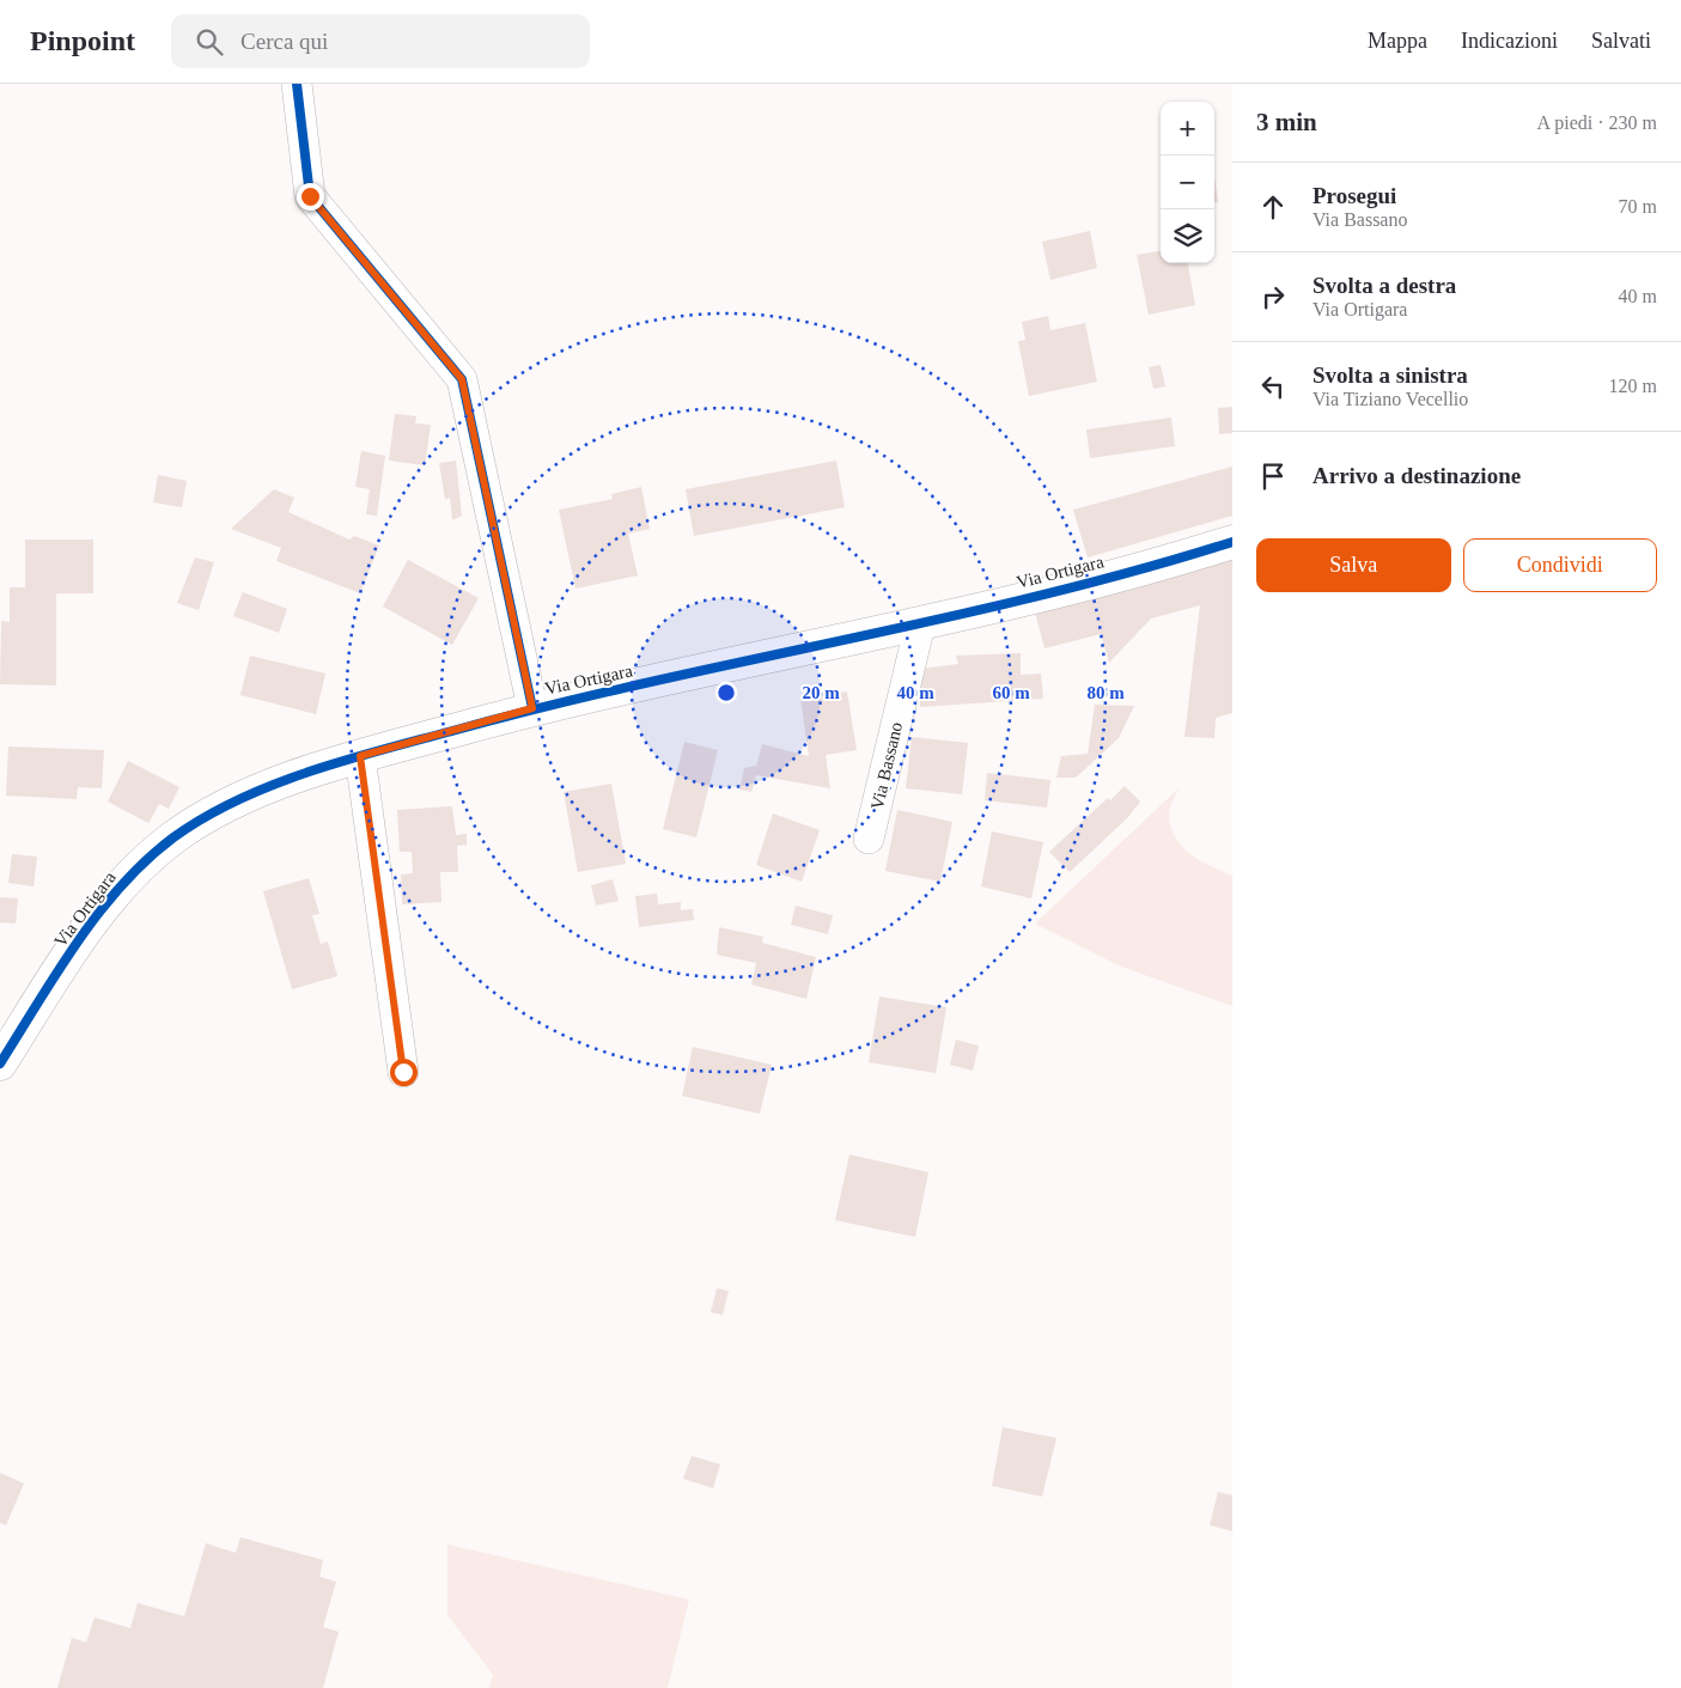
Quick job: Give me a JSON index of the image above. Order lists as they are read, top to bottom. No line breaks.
{"streets":{"street":["Via Ortigara","Via Bassano"]},"crossings":[["Via Ortigara","Via Bassano"]],"page":{"header":"Pinpoint","search":"Cerca qui","nav":["Mappa","Indicazioni","Salvati"],"heading":["3 min","A piedi · 230 m"],"map_buttons":["+","−"],"list":[["Prosegui","Via Bassano","70 m"],["Svolta a destra","Via Ortigara","40 m"],["Svolta a sinistra","Via Tiziano Vecellio","120 m"],"Arrivo a destinazione"],"buttons":["Salva","Condividi"]},"rings":["20 m","40 m","60 m","80 m"]}
